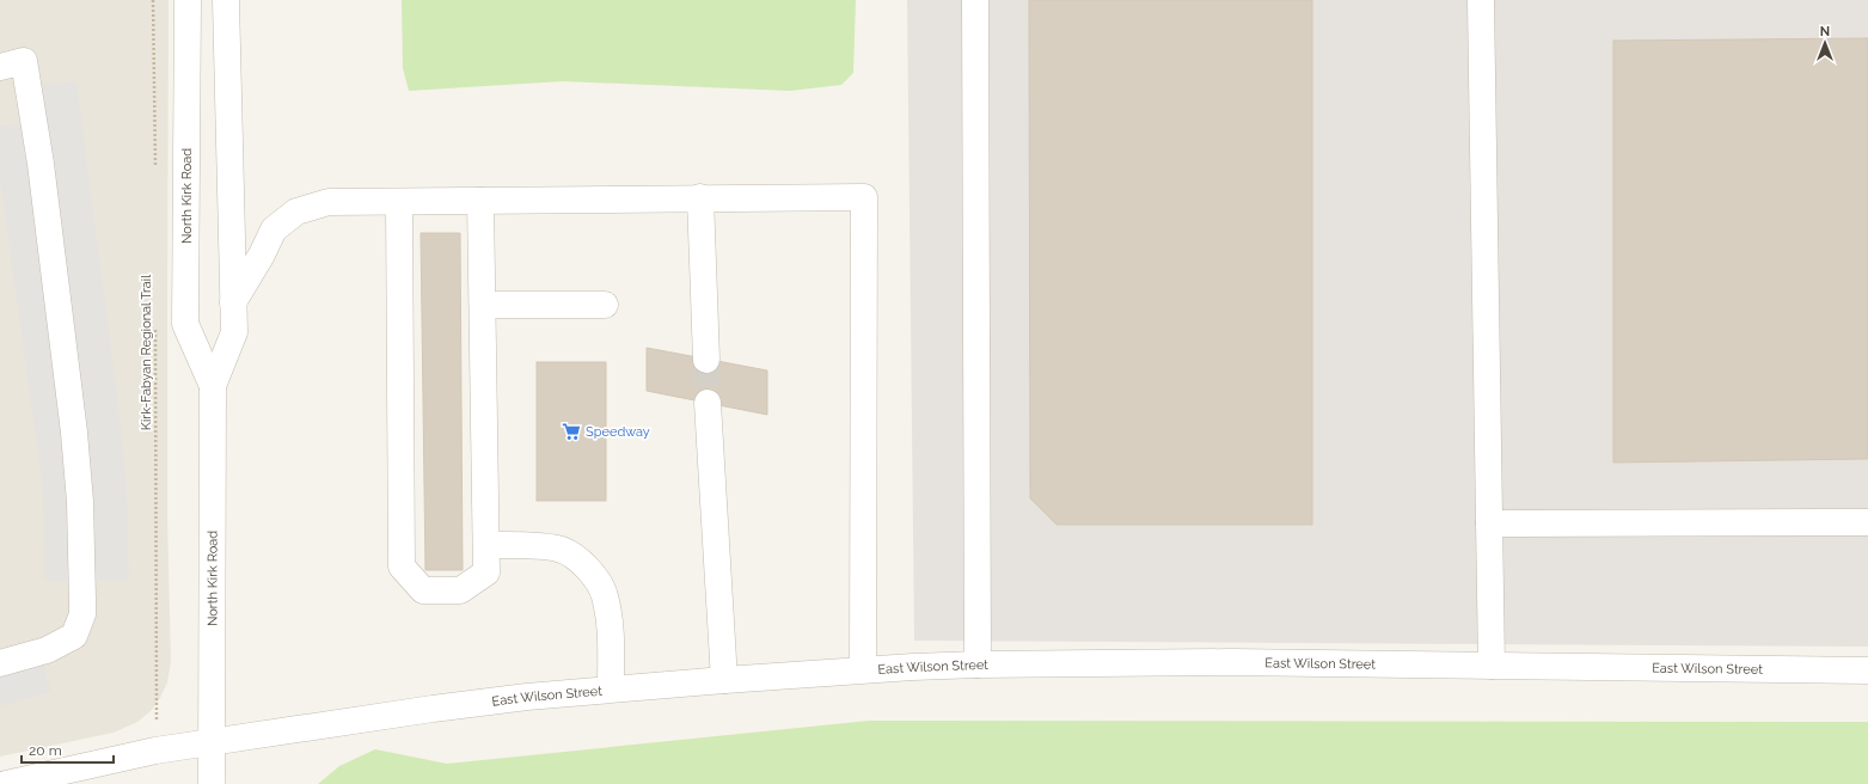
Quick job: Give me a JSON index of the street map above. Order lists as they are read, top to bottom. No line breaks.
{"streets":{"street":["North Kirk Road","East Wilson Street"],"path":["Kirk-Fabyan Regional Trail"]},"crossings":[["North Kirk Road","East Wilson Street"]],"places":{"supermarket":["Speedway"]},"scale_bar":"20 m","north":"top"}
